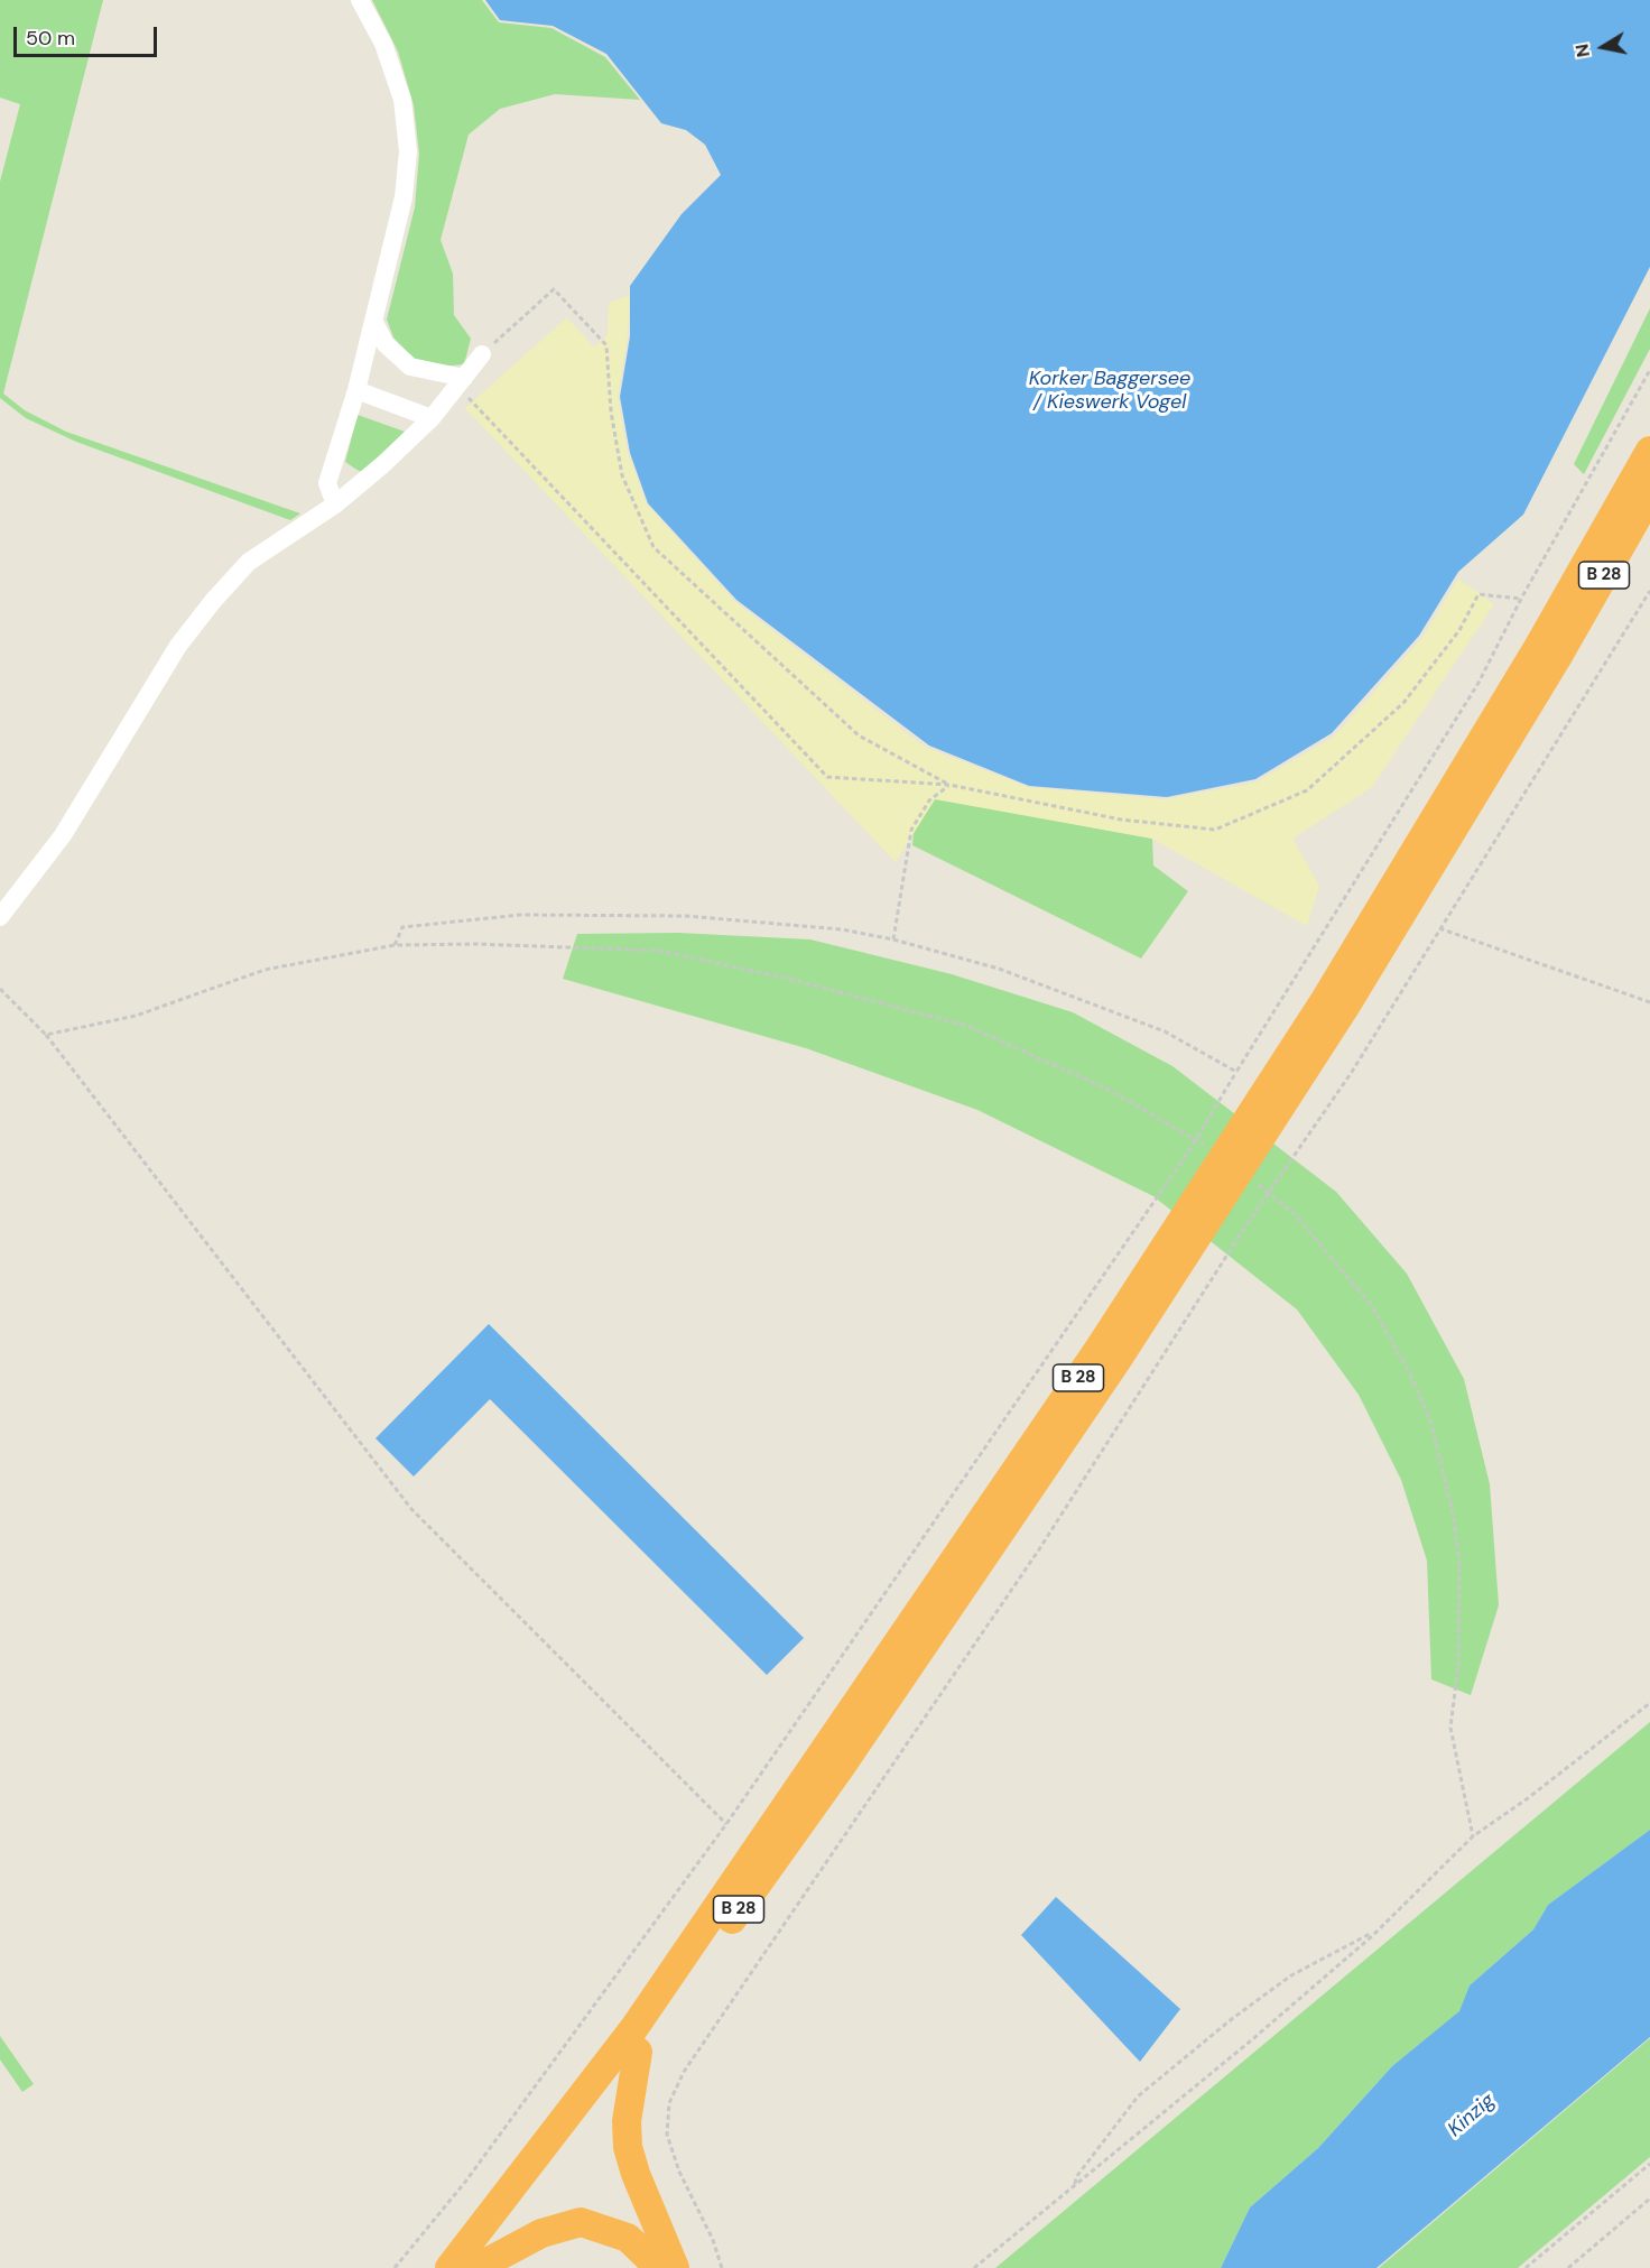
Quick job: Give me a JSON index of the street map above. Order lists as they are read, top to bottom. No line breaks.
{"streets":{"highway":["B 28"]},"water":["Korker Baggersee / Kieswerk Vogel","Kinzig"],"scale_bar":"50 m","north":"left"}
